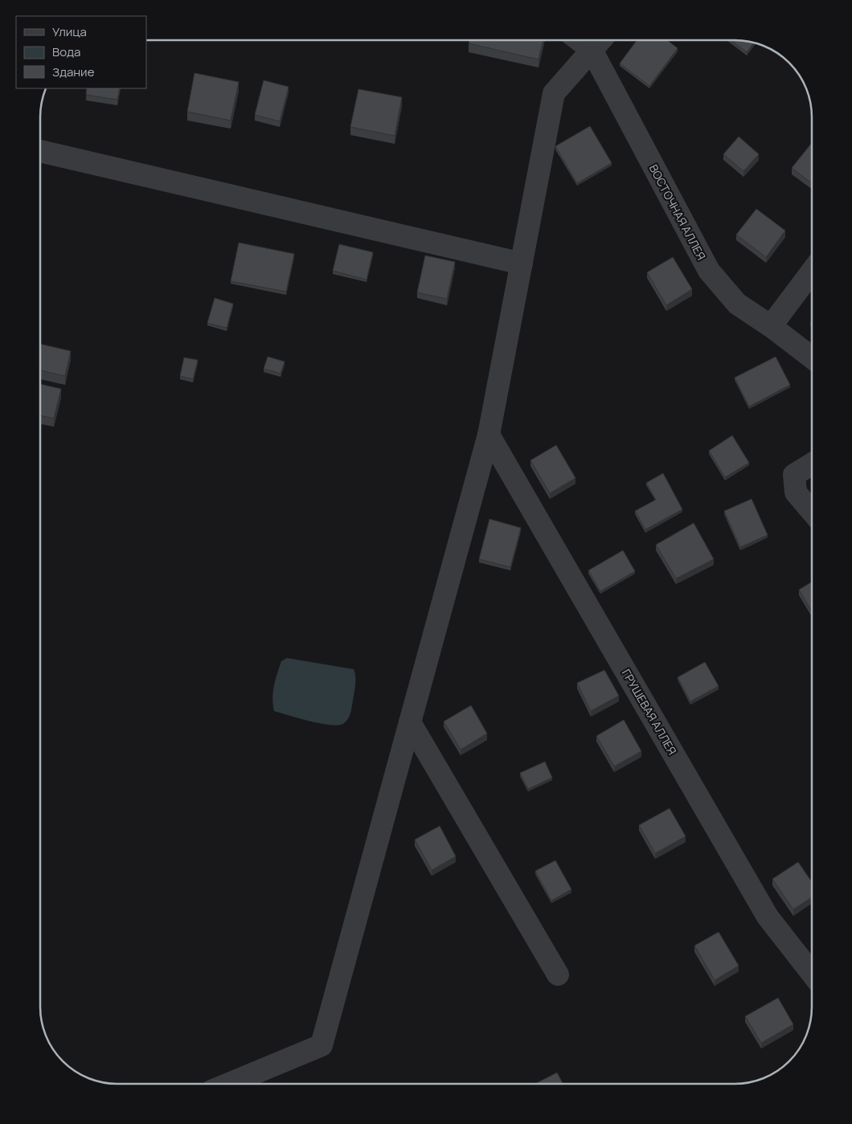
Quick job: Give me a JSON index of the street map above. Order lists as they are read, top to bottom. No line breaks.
{"streets":{"street":["ВОСТОЧНАЯ АЛЛЕЯ","ГРУШЕВАЯ АЛЛЕЯ"]},"legend":["Улица","Вода","Здание"]}
